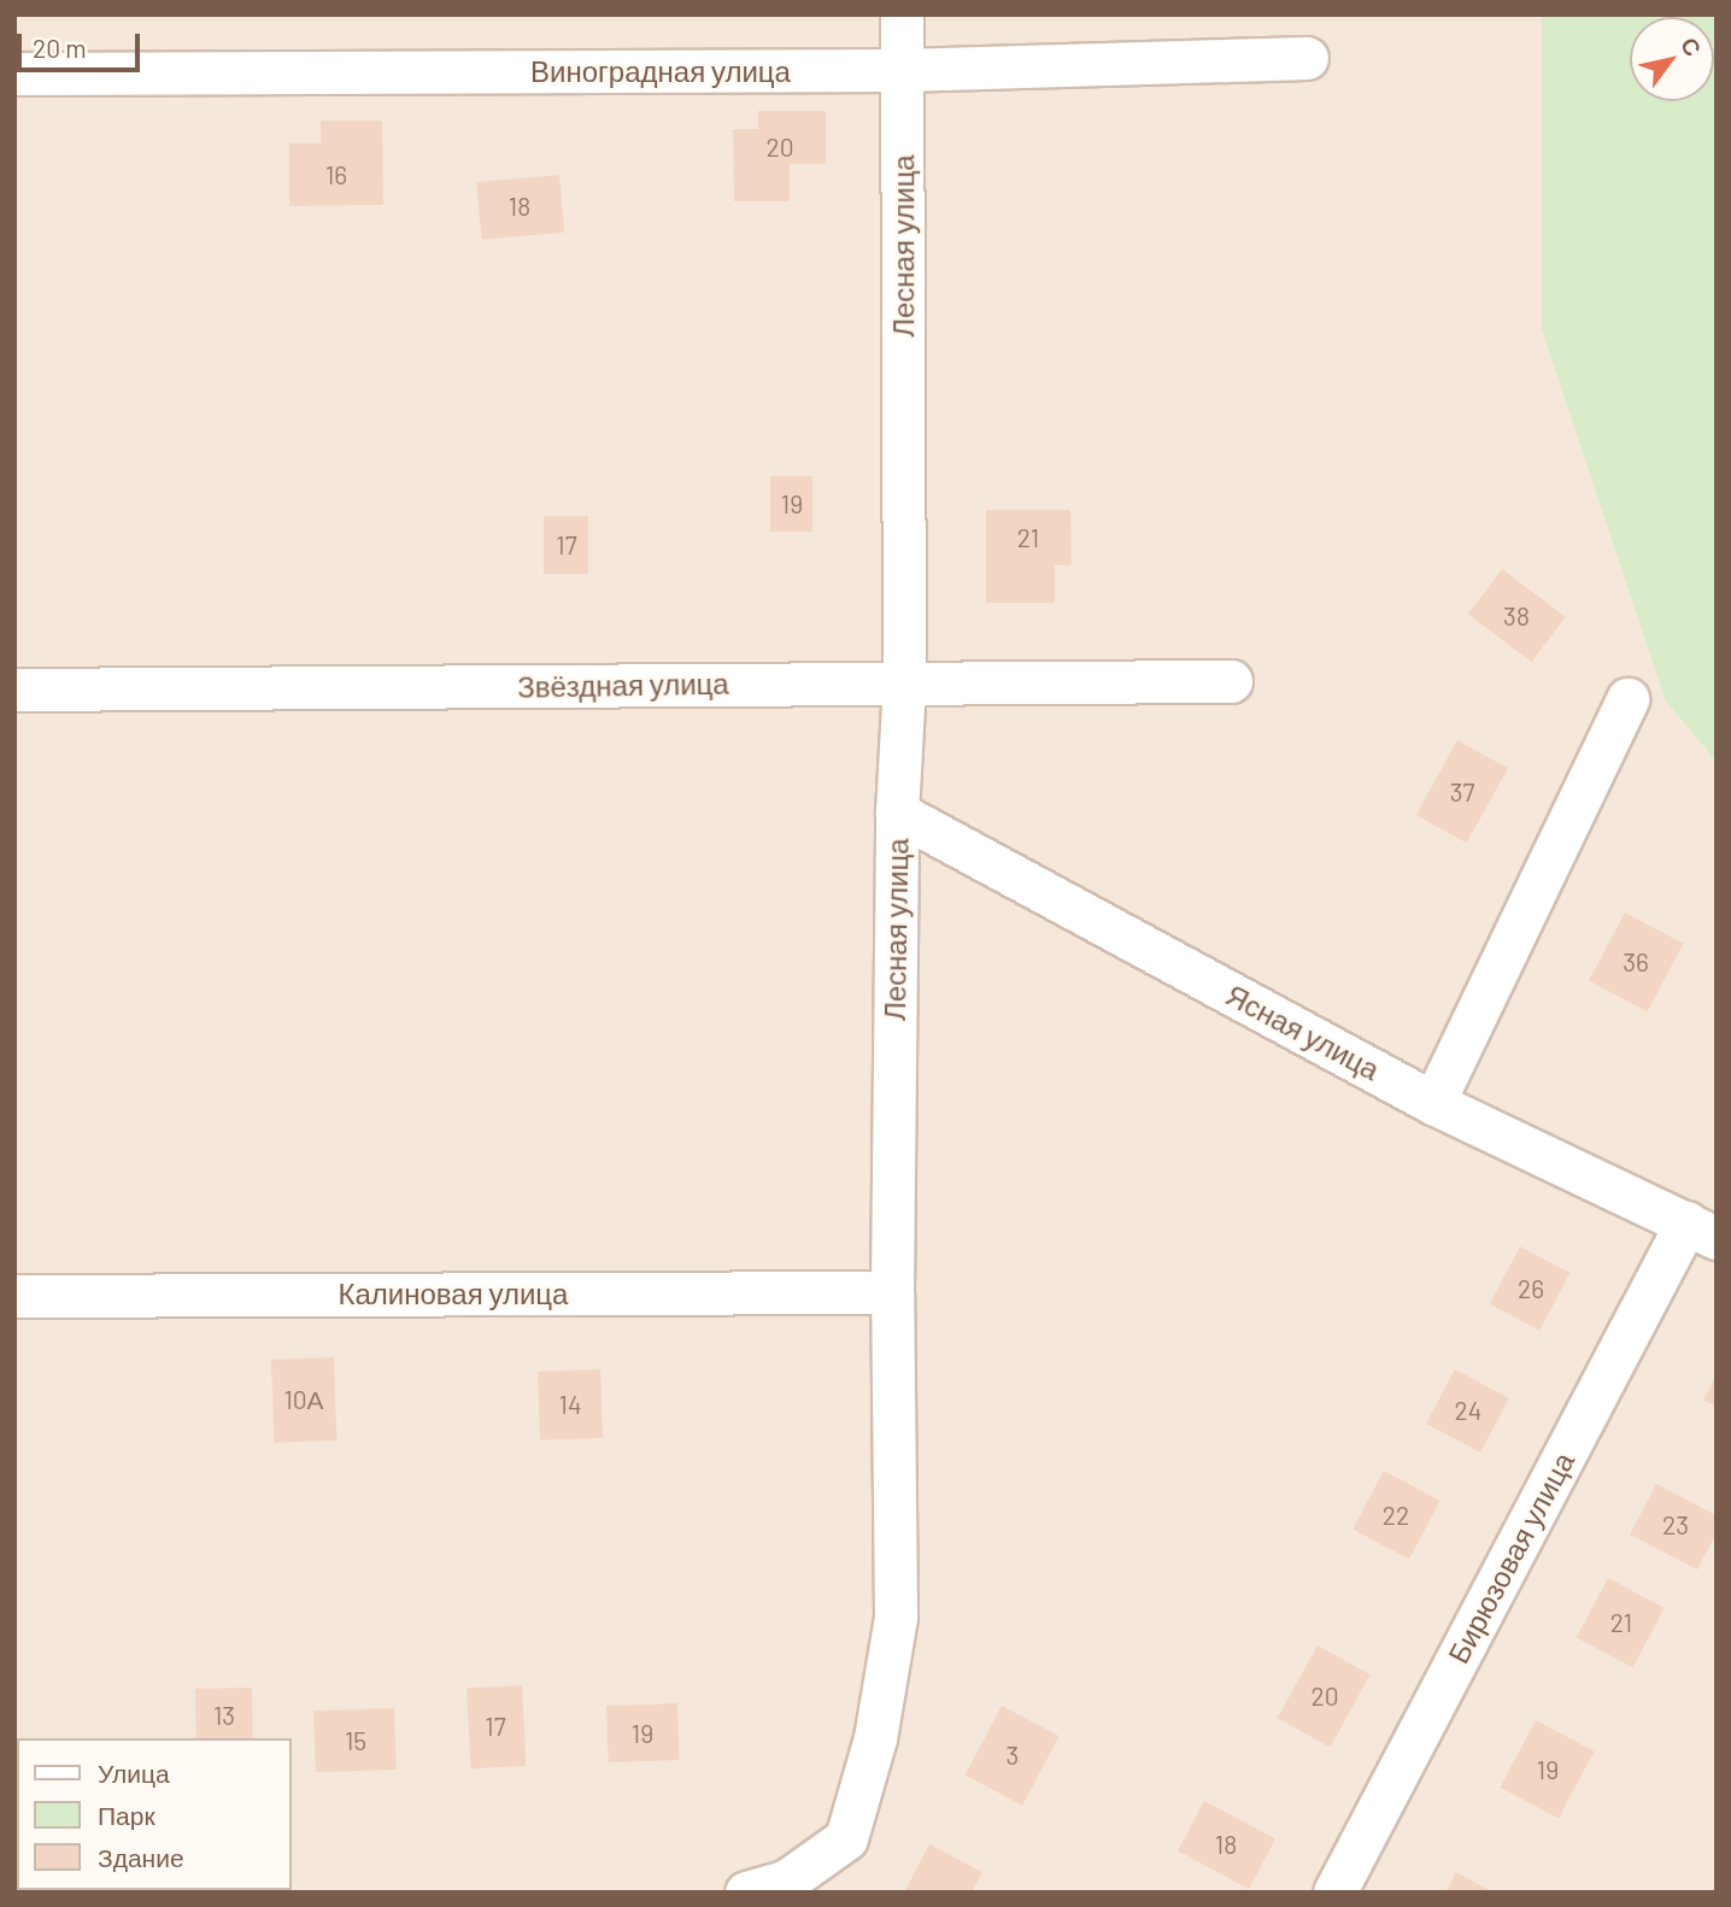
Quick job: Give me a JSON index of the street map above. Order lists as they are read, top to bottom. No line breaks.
{"streets":{"street":["Виноградная улица","Лесная улица","Звёздная улица","Ясная улица","Калиновая улица","Бирюзовая улица"]},"crossings":[["Виноградная улица","Лесная улица"],["Лесная улица","Звёздная улица"],["Лесная улица","Ясная улица"],["Лесная улица","Калиновая улица"],["Ясная улица","Бирюзовая улица"]],"house_numbers":["20","16","18","19","21","17","38","37","36","26","10А","14","24","22","23","21","20","13","17","19","15","3","19","18"],"legend":["Улица","Парк","Здание"],"scale_bar":"20 m","north":"top right"}
